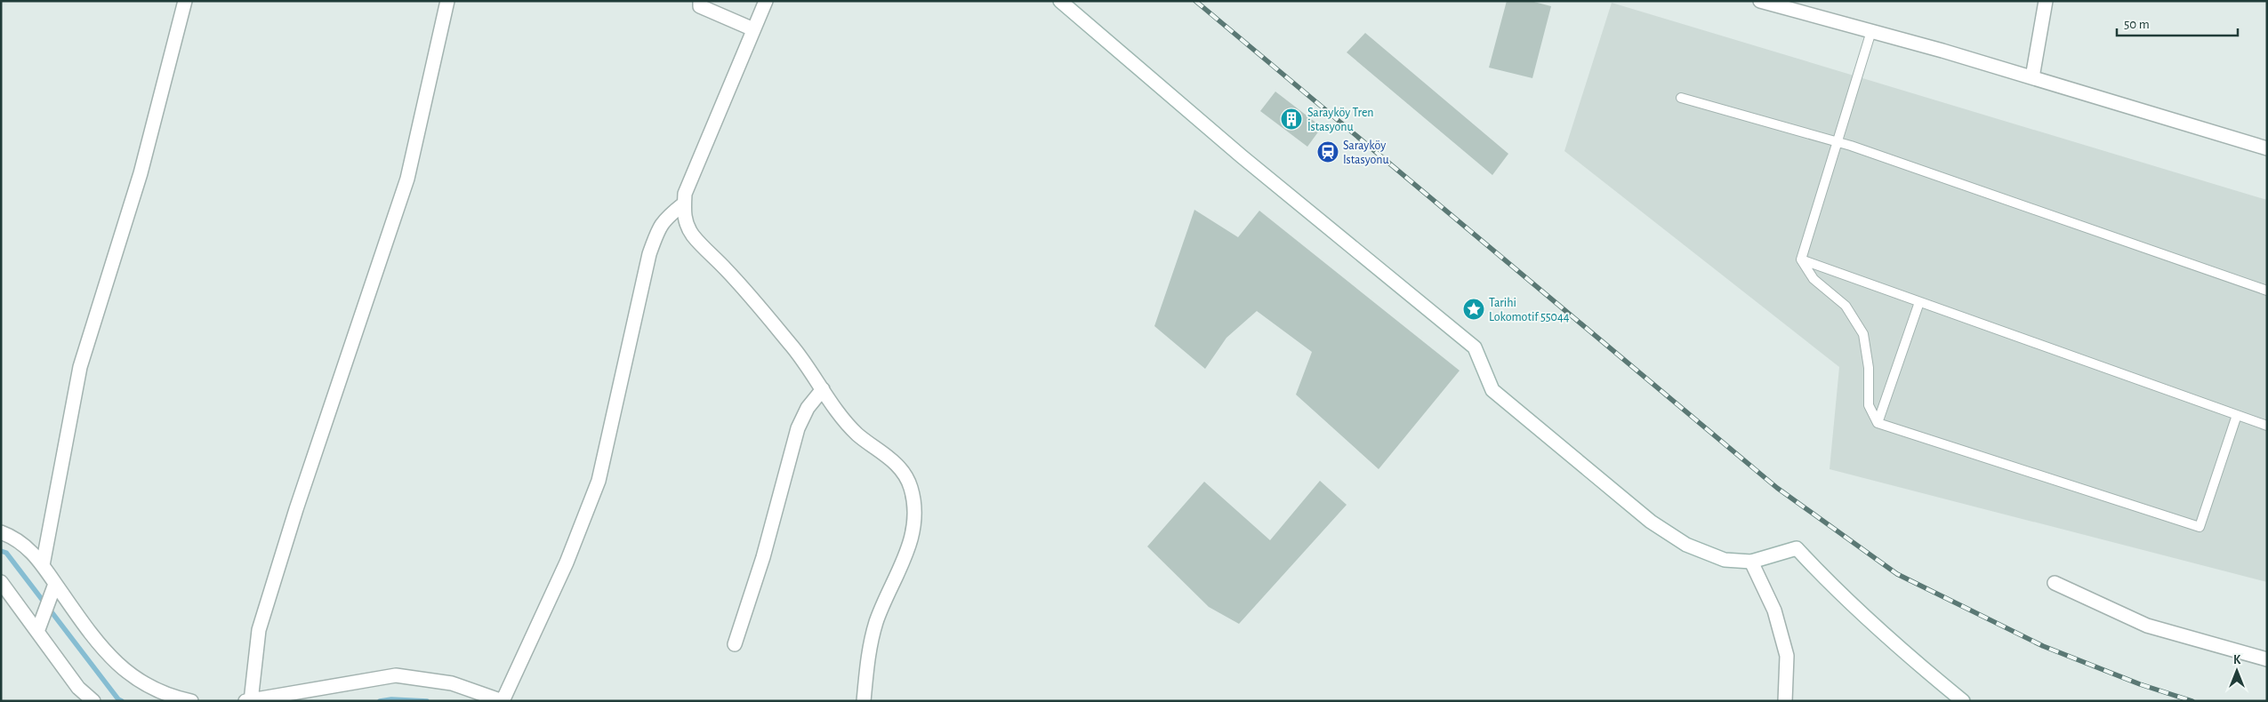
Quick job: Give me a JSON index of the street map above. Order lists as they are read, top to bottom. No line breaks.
{"places":{"building":["Sarayköy Tren İstasyonu"],"station":["Sarayköy Istasyonu"],"place":["Tarihi Lokomotif 55044"]},"scale_bar":"50 m","north":"top"}
